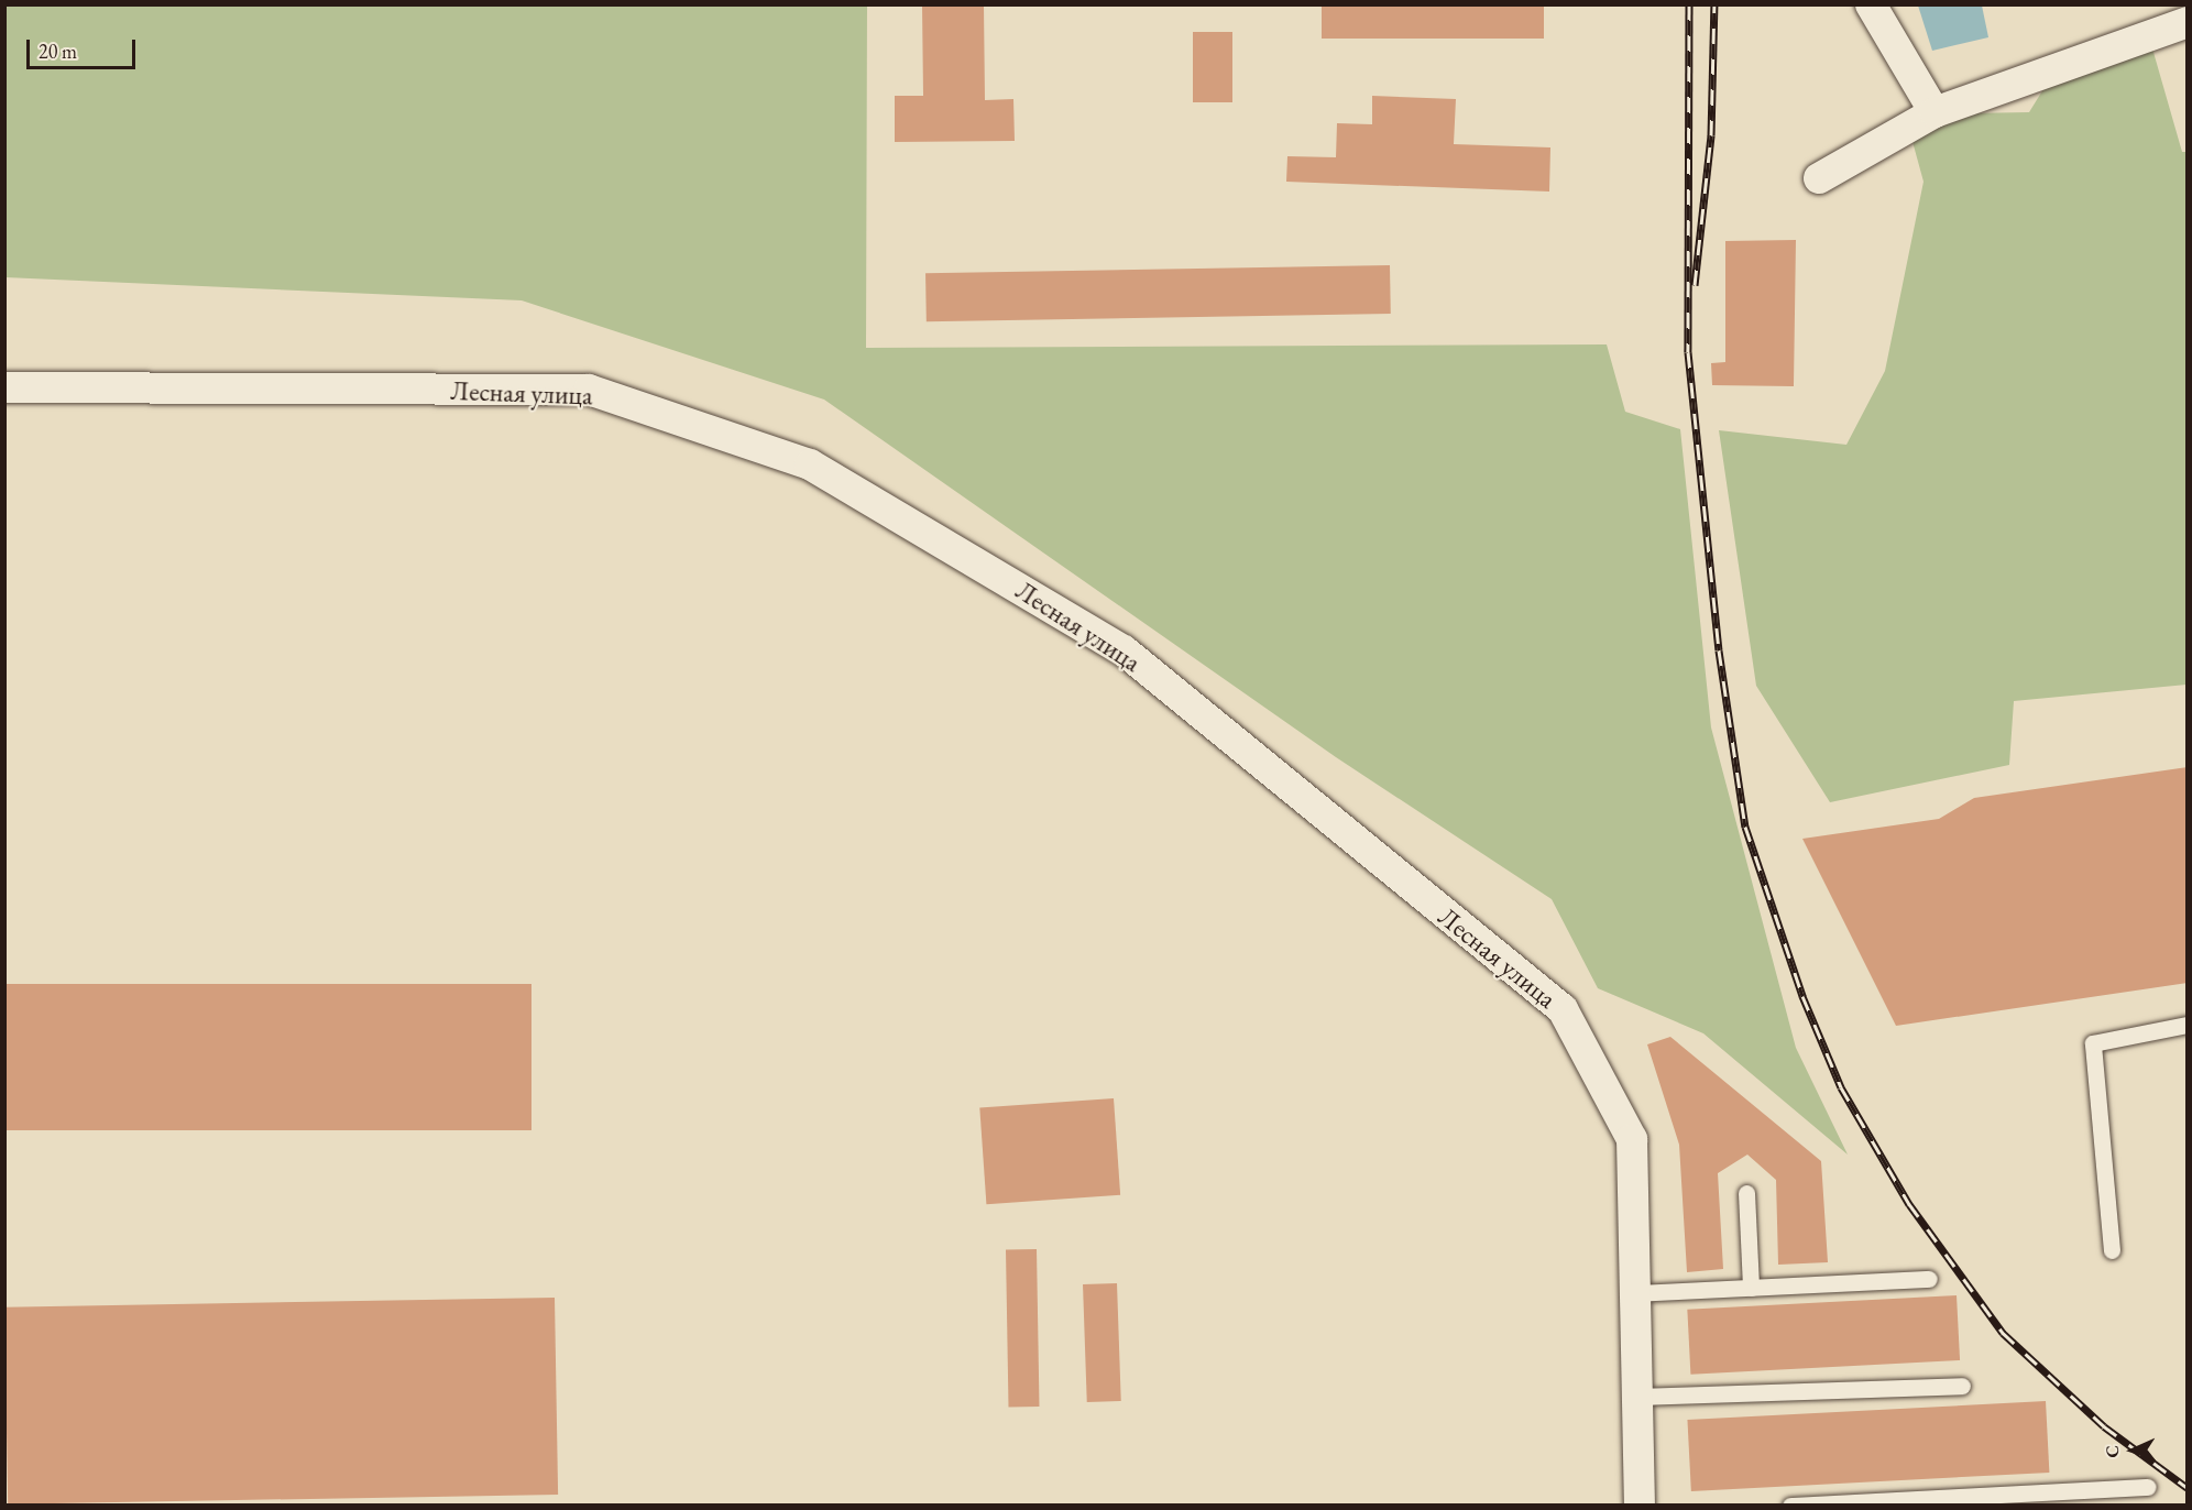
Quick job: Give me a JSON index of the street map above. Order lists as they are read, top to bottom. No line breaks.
{"streets":{"street":["Лесная улица"]},"scale_bar":"20 m","north":"left"}
